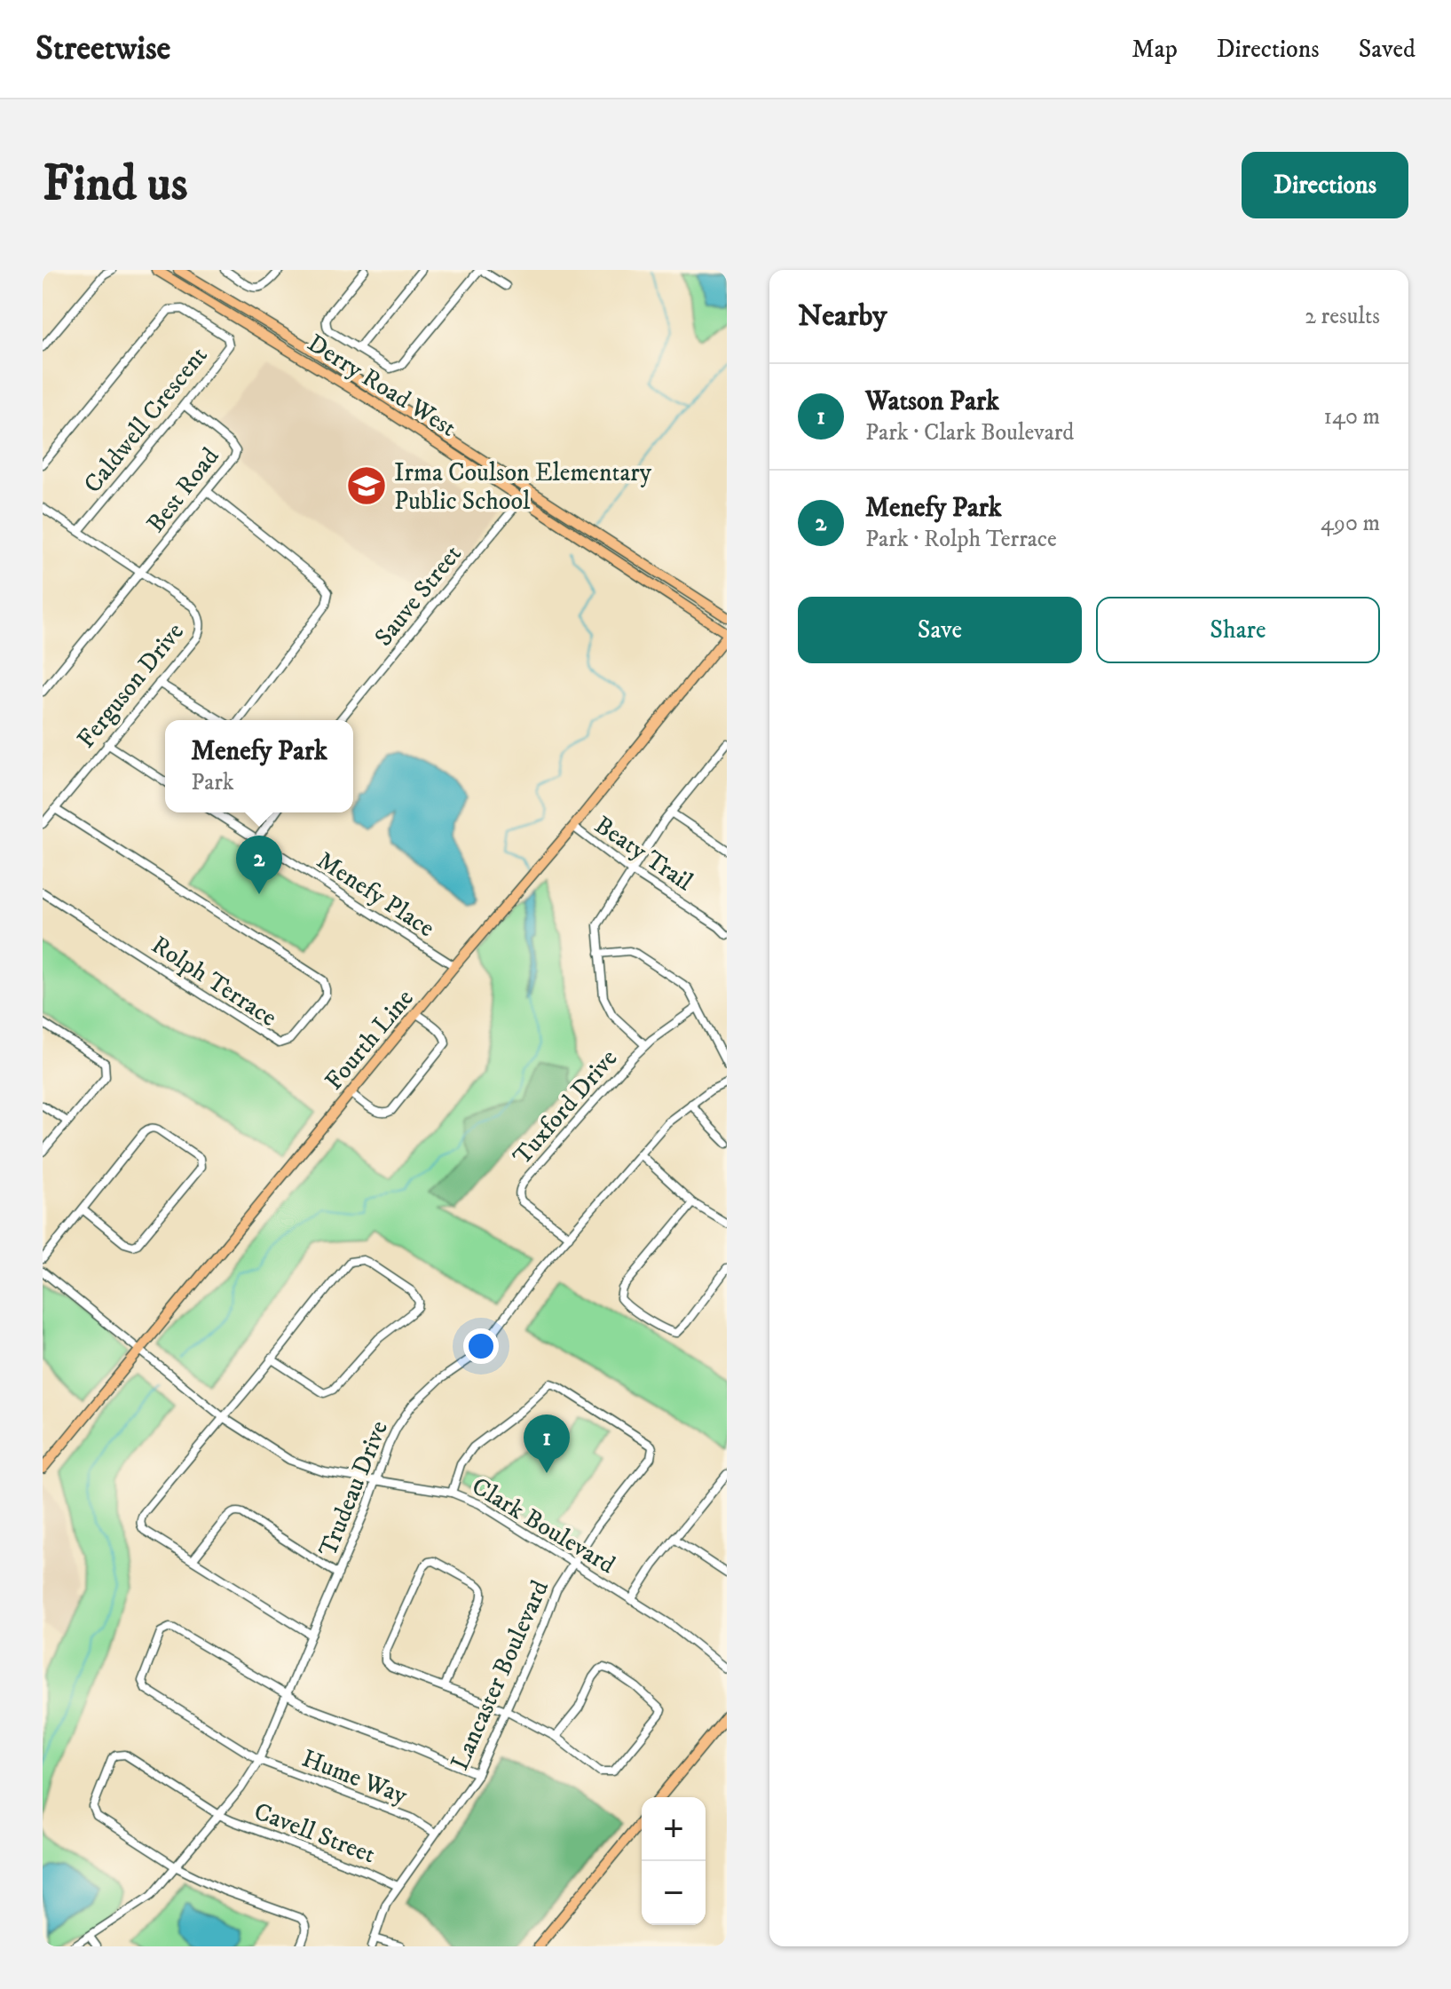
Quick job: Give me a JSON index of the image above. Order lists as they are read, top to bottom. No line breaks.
{"streets":{"main road":["Derry Road West","Fourth Line"],"street":["Caldwell Crescent","Best Road","Sauve Street","Ferguson Drive","Beaty Trail","Menefy Place","Rolph Terrace","Tuxford Drive","Trudeau Drive","Clark Boulevard","Lancaster Boulevard","Hume Way","Cavell Street"]},"crossings":[["Derry Road West","Sauve Street"],["Derry Road West","Fourth Line"],["Caldwell Crescent","Best Road"],["Caldwell Crescent","Ferguson Drive"],["Best Road","Ferguson Drive"],["Ferguson Drive","Rolph Terrace"],["Beaty Trail","Fourth Line"],["Menefy Place","Fourth Line"],["Fourth Line","Clark Boulevard"],["Tuxford Drive","Trudeau Drive"],["Trudeau Drive","Clark Boulevard"],["Trudeau Drive","Hume Way"],["Trudeau Drive","Cavell Street"],["Clark Boulevard","Lancaster Boulevard"],["Lancaster Boulevard","Hume Way"],["Lancaster Boulevard","Cavell Street"]],"places":{"school or university":["Irma Coulson Elementary Public School"]},"page":{"header":"Streetwise","nav":["Map","Directions","Saved"],"buttons":["Directions",["Save","Share"]],"title":"Find us","heading":["Nearby","2 results"],"list":[{"mark":"1","name":"Watson Park","note":"Park · Clark Boulevard","value":"140 m"},{"mark":"2","name":"Menefy Park","note":"Park · Rolph Terrace","value":"490 m"}],"popup":["Menefy Park","Park"],"pins":["2","1"],"map_buttons":["+","−"]}}
